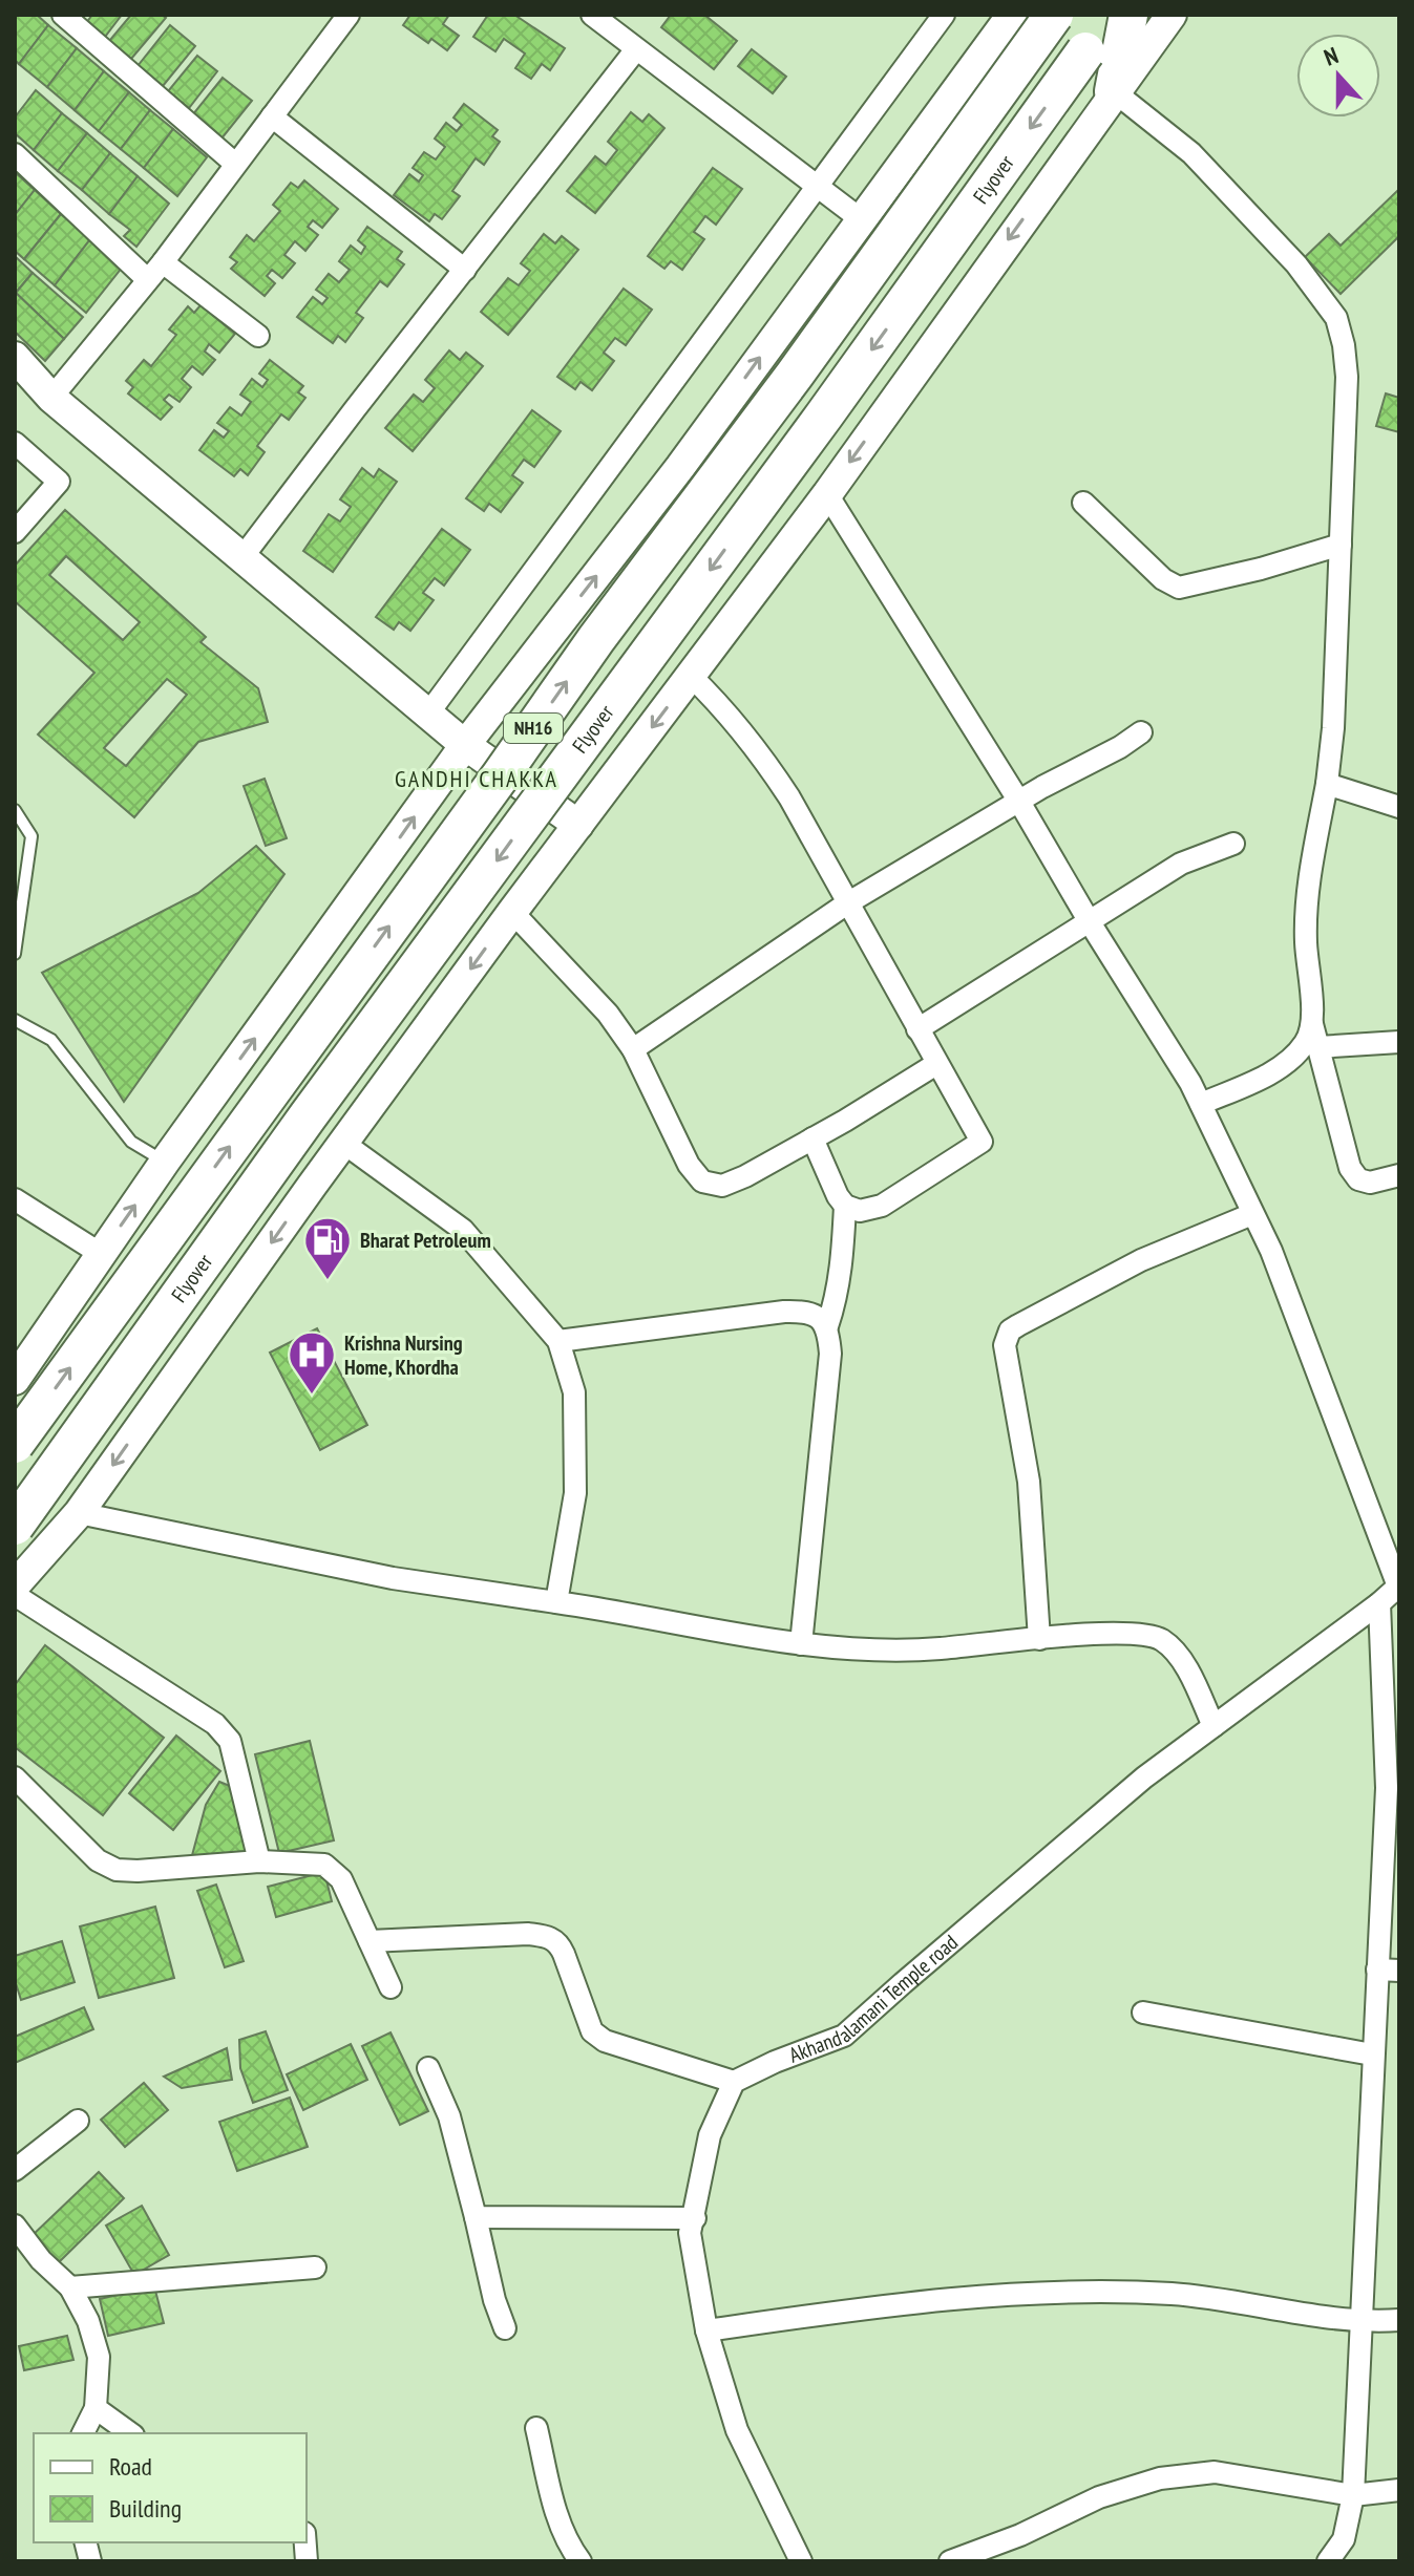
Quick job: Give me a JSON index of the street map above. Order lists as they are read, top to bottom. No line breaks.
{"streets":{"highway":["Flyover","NH16"],"street":["Akhandalamani Temple road"]},"districts":["GANDHI CHAKKA"],"places":{"fuel station":["Bharat Petroleum"],"hospital":["Krishna Nursing Home, Khordha"]},"legend":["Road","Building"],"north":"top"}
